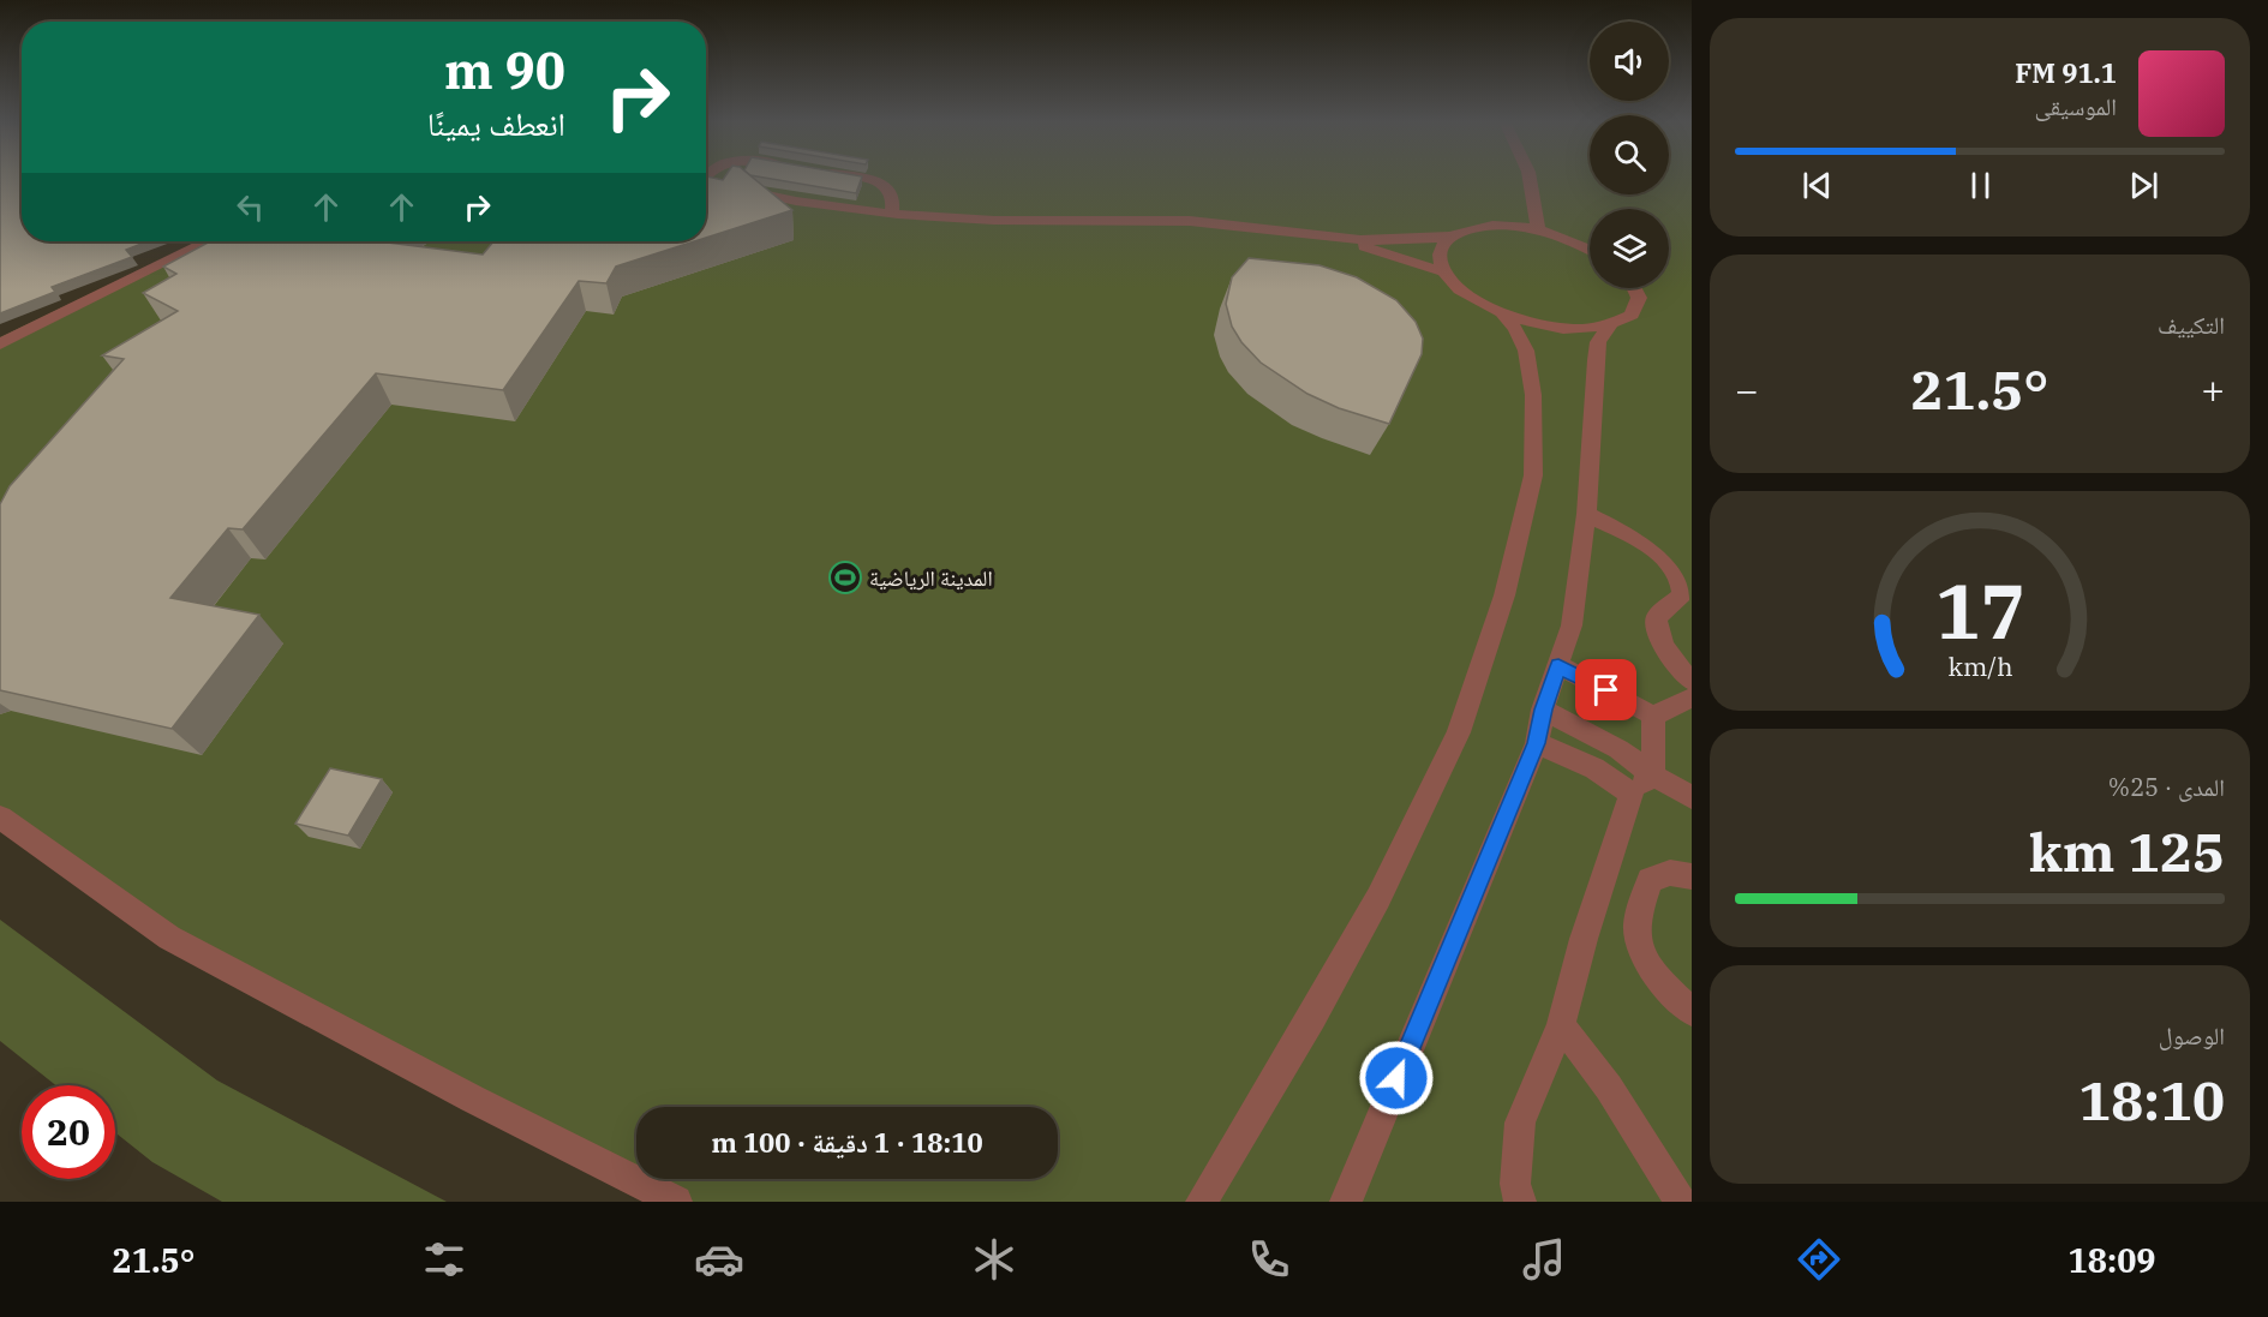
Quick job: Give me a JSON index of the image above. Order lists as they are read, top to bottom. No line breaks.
{"places":{"sports":["المدينة الرياضية"]},"page":{"turn":["90 m","انعطف يمينًا"],"song":["91.1 FM","الموسيقى"],"tile":["التكييف",["المدى · 25%","125 km"],["الوصول","18:10"]],"heat":["−","21.5°","+"],"limit":"20","trip":"18:10 · 1 دقيقة · 100 m","tabs":["18:09","21.5°"],"gauge":["17","km/h"]}}
